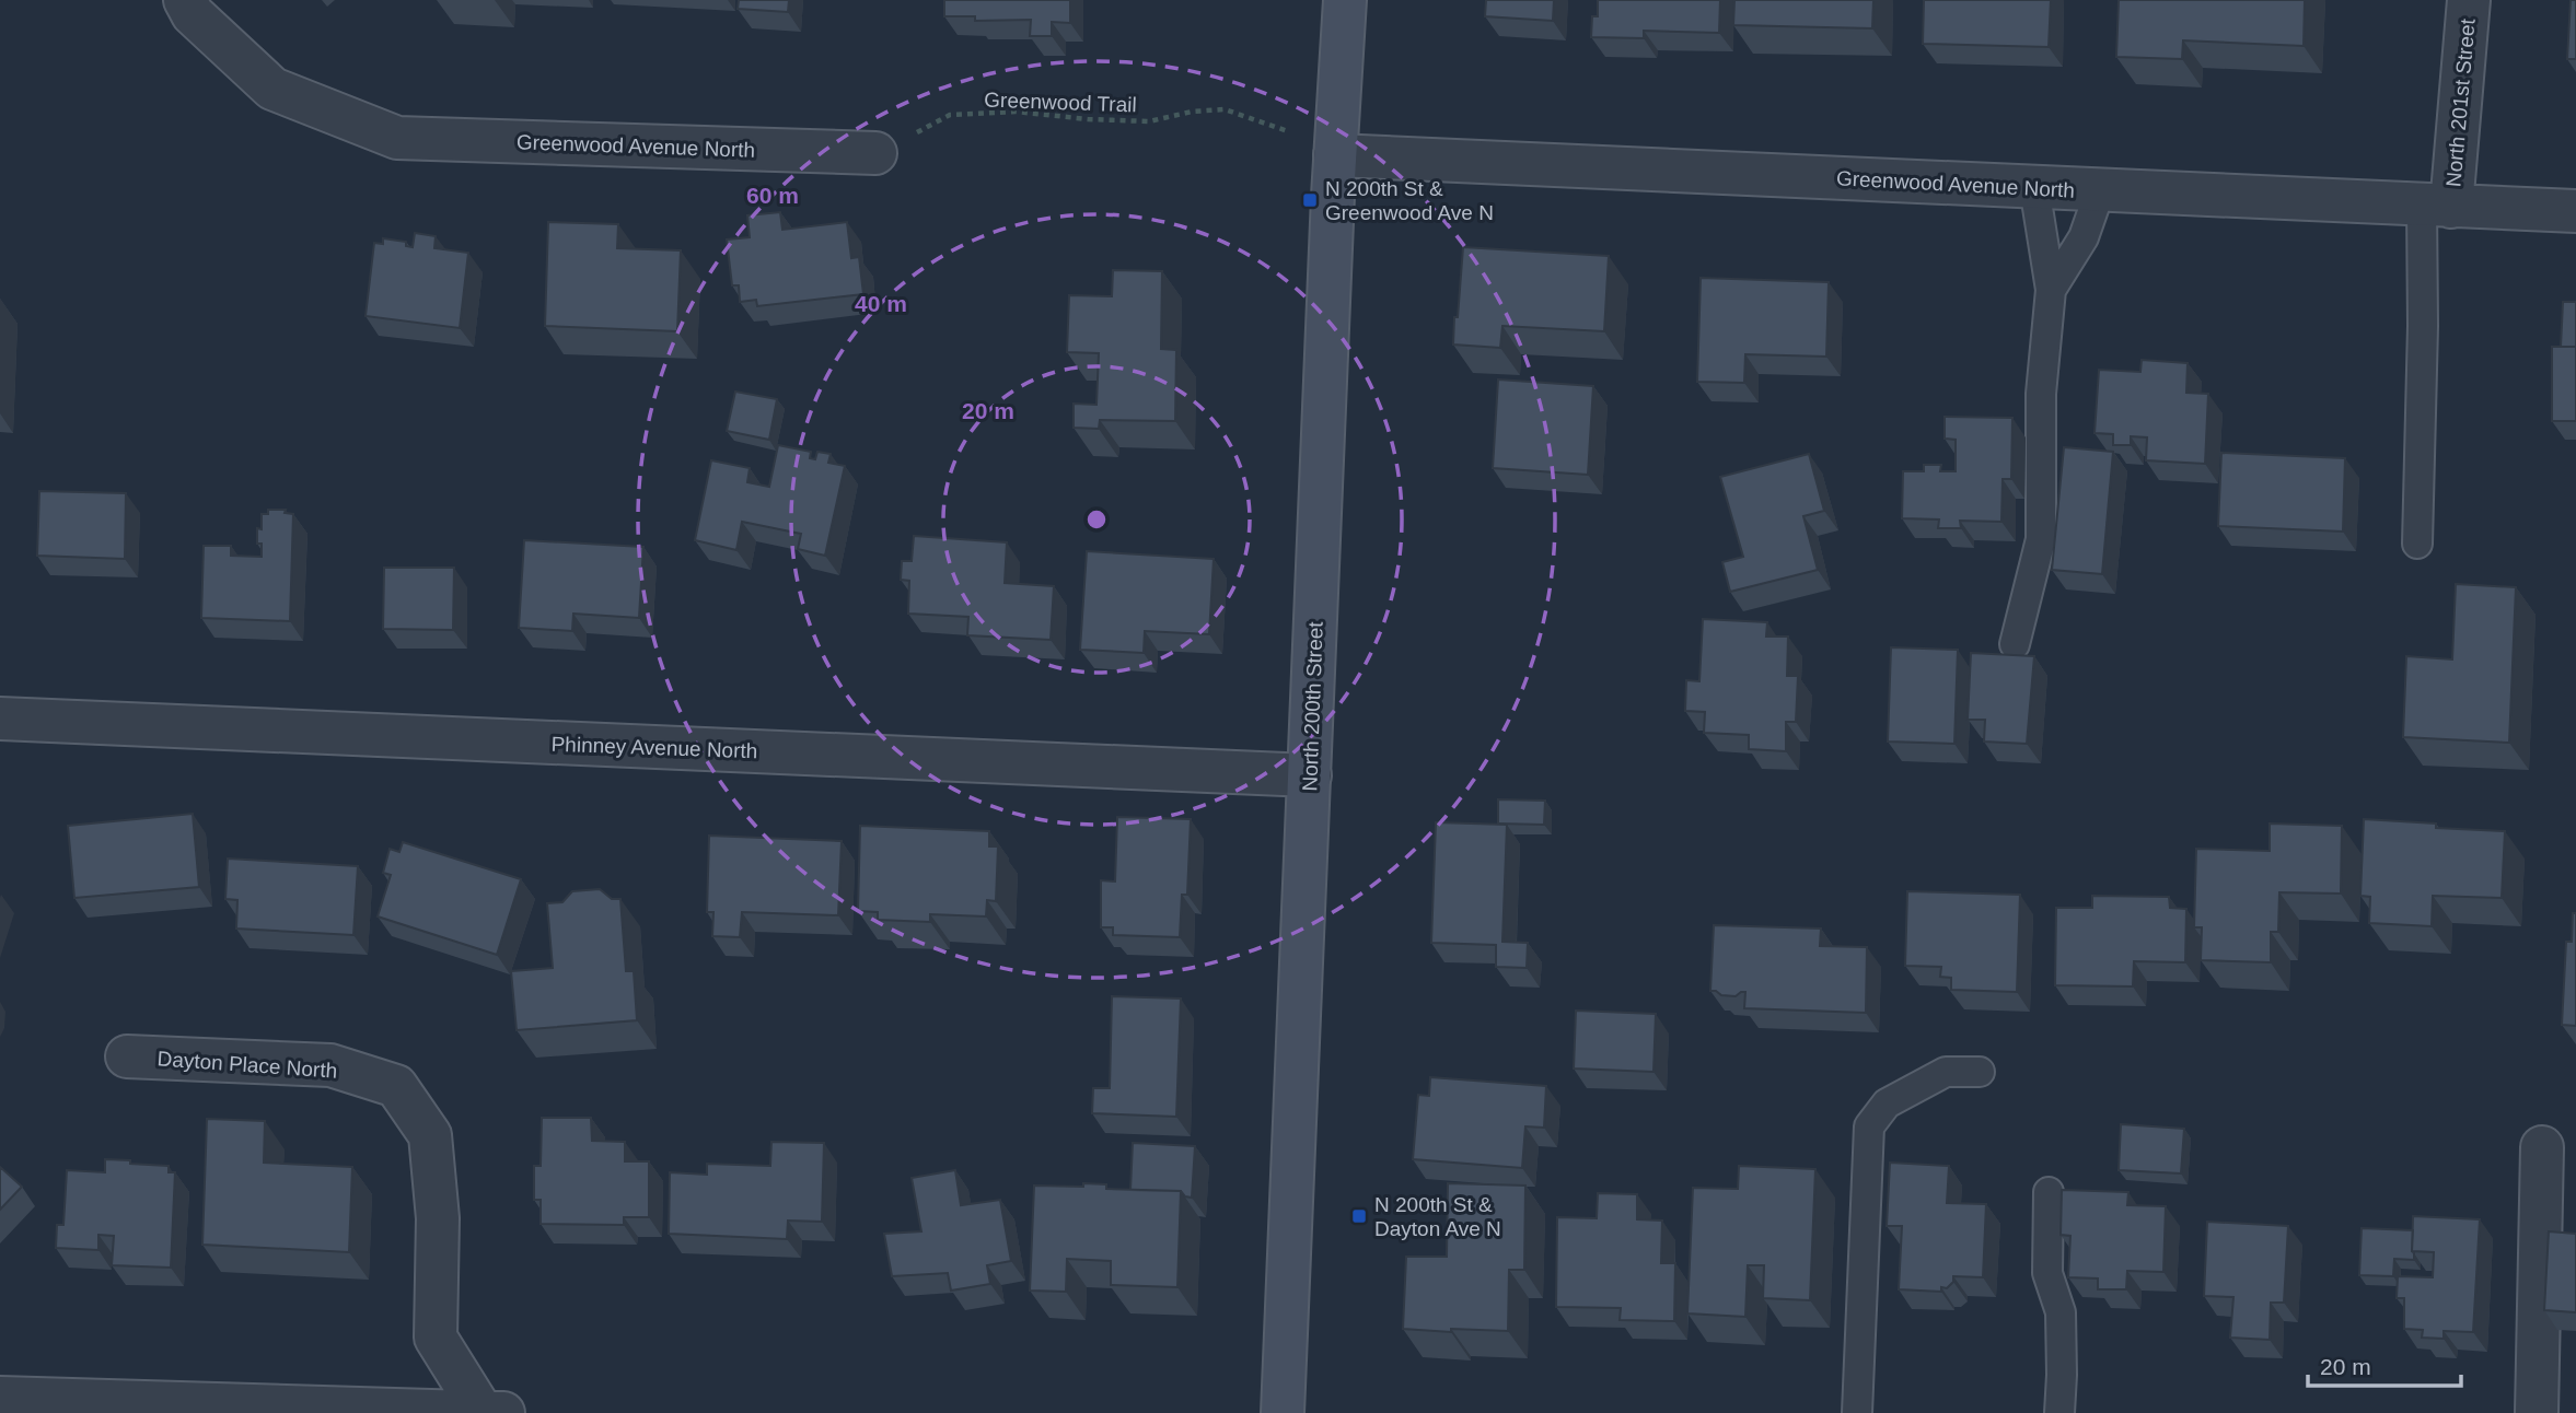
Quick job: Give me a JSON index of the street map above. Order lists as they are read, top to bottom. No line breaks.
{"streets":{"street":["North 201st Street","Greenwood Avenue North","North 200th Street","Phinney Avenue North","Dayton Place North"],"path":["Greenwood Trail"]},"crossings":[["Greenwood Trail","Greenwood Avenue North"],["Greenwood Trail","North 200th Street"],["North 201st Street","Greenwood Avenue North"],["Greenwood Avenue North","North 200th Street"],["North 200th Street","Phinney Avenue North"]],"places":{"transit":["N 200th St & Greenwood Ave N","N 200th St & Dayton Ave N"]},"scale_bar":"20 m","rings":["60 m","40 m","20 m"]}
